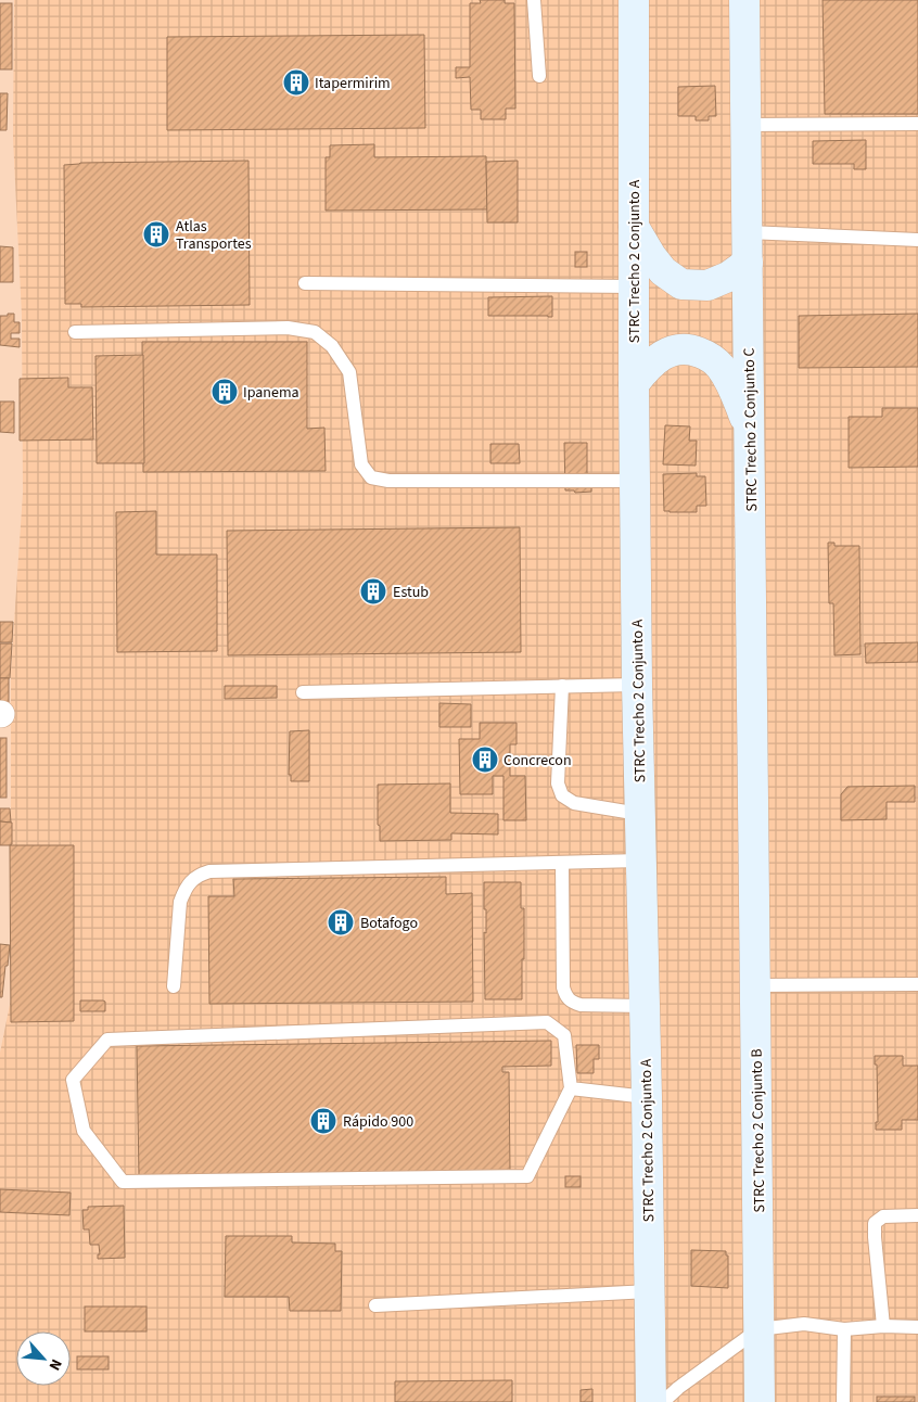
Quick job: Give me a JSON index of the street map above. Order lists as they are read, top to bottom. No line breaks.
{"streets":{"street":["STRC Trecho 2 Conjunto A","STRC Trecho 2 Conjunto C","STRC Trecho 2 Conjunto B"]},"crossings":[["STRC Trecho 2 Conjunto C","STRC Trecho 2 Conjunto B"]],"places":{"building":["Itapermirim","Atlas Transportes","Ipanema","Estub","Concrecon","Botafogo","Rápido 900"]},"north":"bottom right"}
